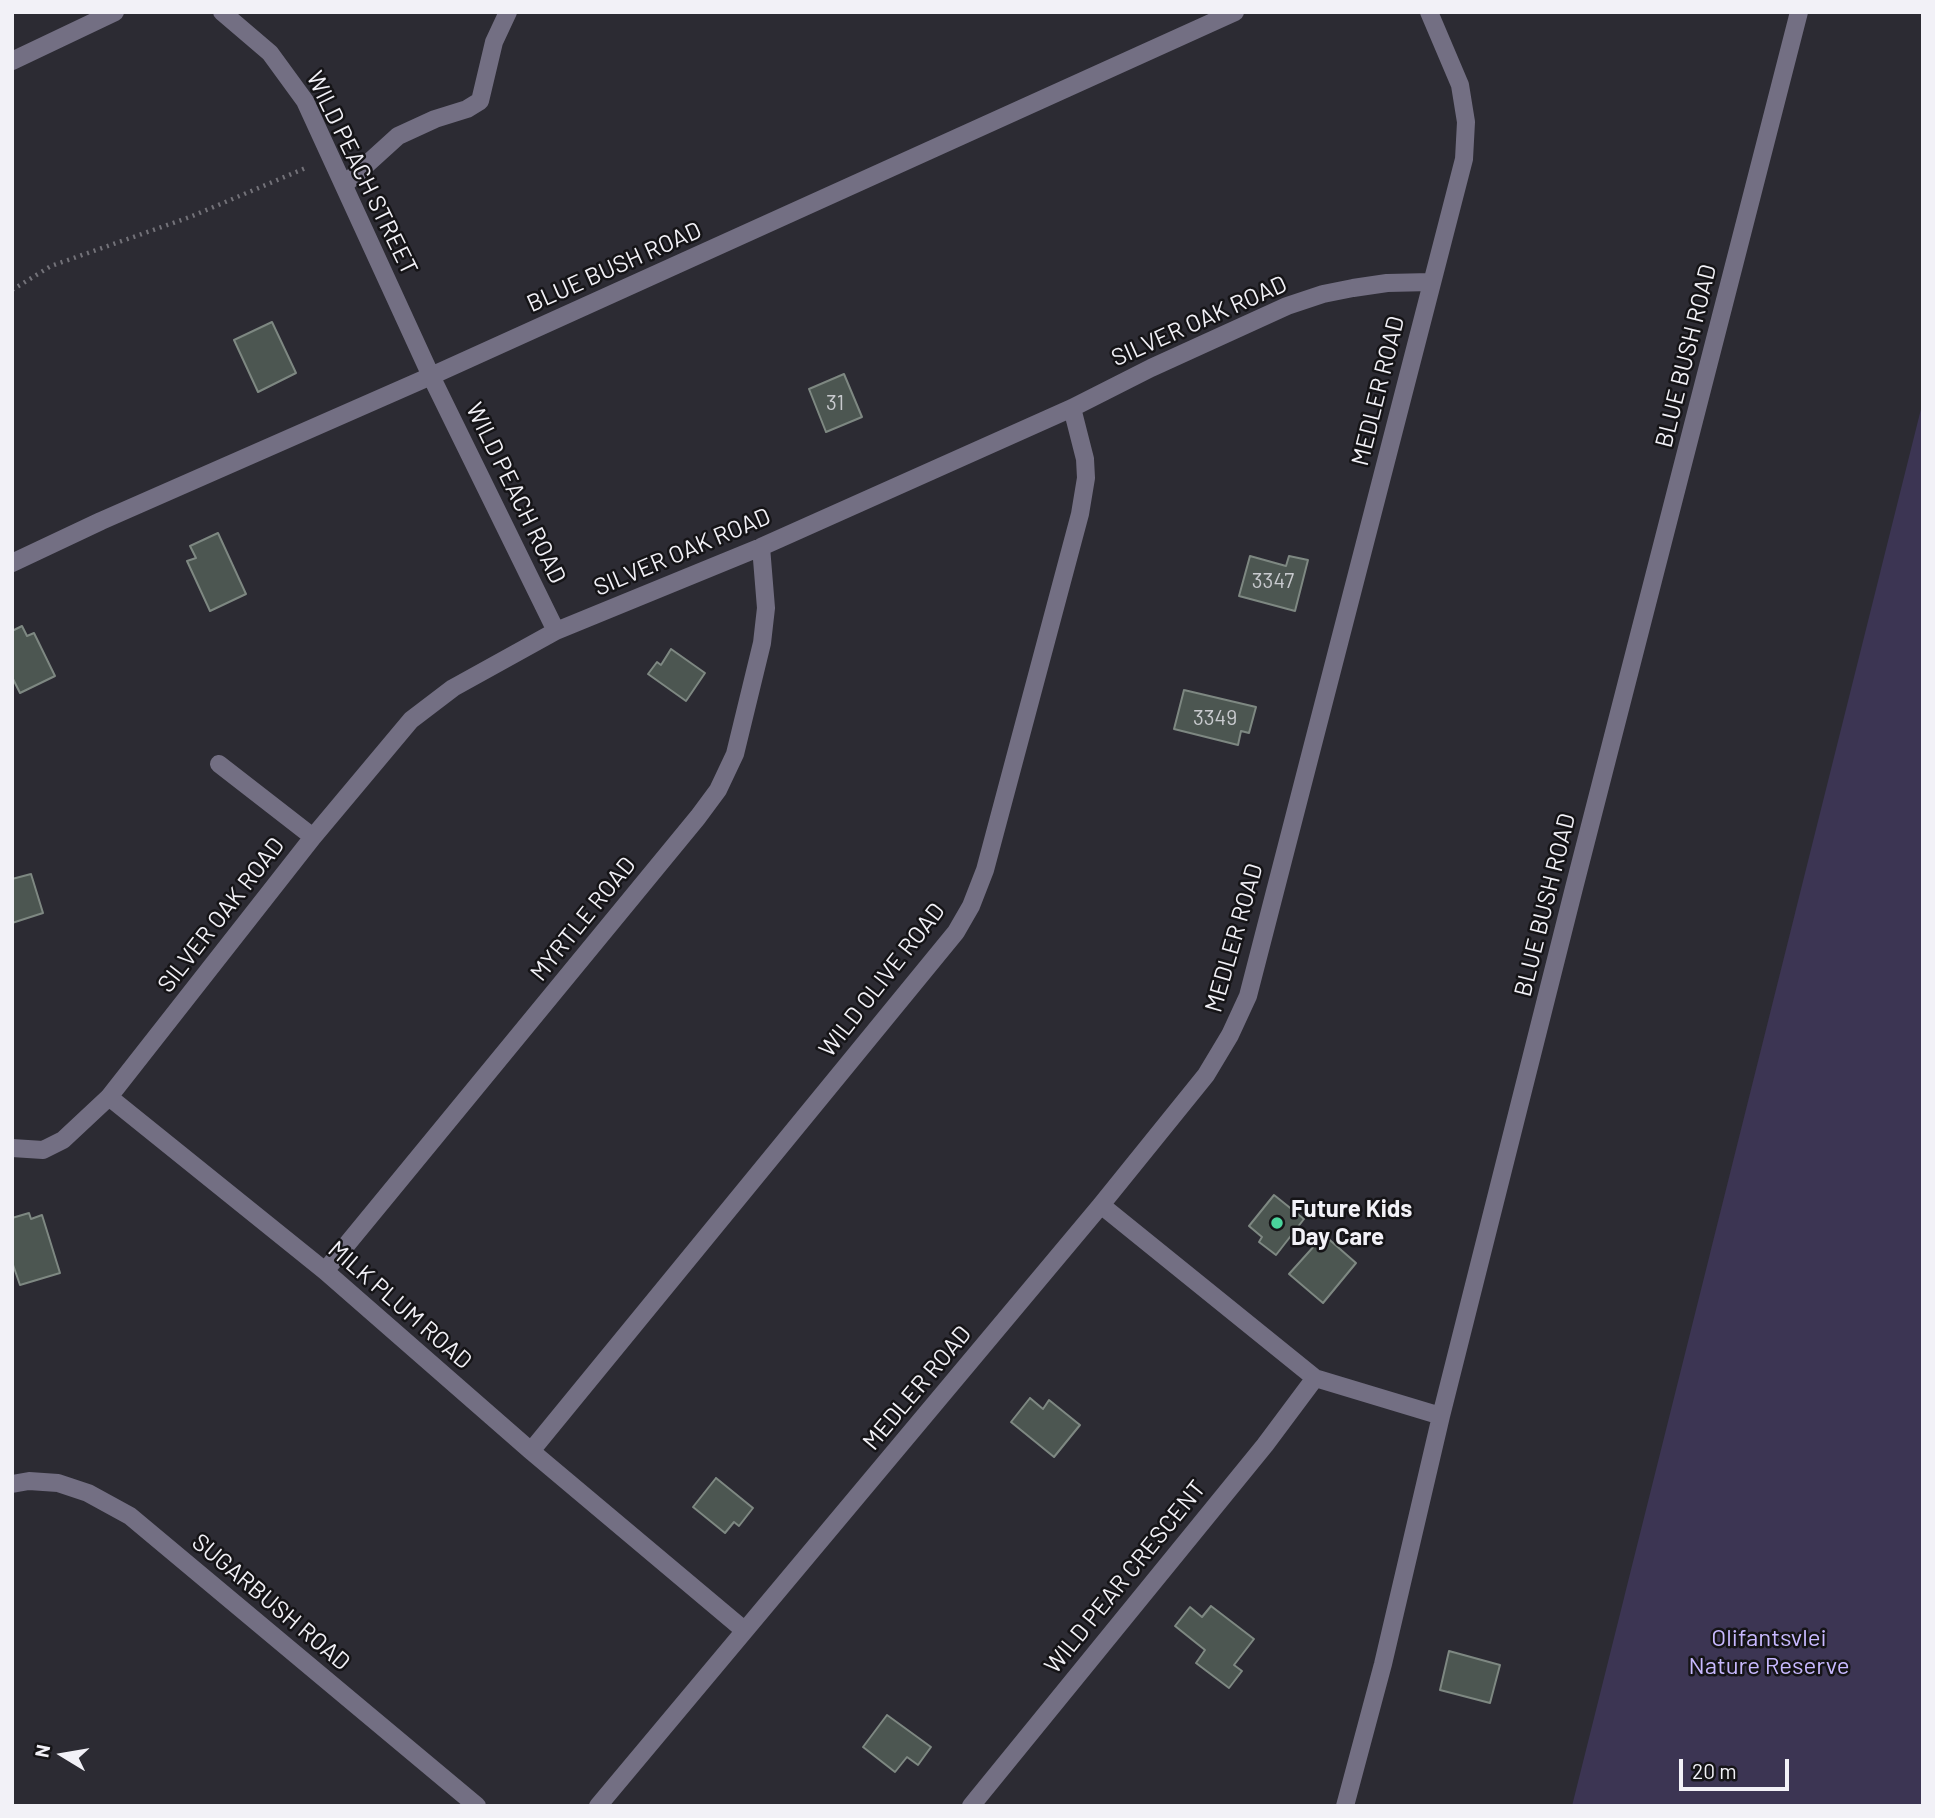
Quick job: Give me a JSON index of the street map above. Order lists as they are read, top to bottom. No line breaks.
{"streets":{"street":["WILD PEACH STREET","BLUE BUSH ROAD","SILVER OAK ROAD","MEDLER ROAD","WILD PEACH ROAD","MYRTLE ROAD","WILD OLIVE ROAD","MILK PLUM ROAD","WILD PEAR CRESCENT","SUGARBUSH ROAD"]},"crossings":[["WILD PEACH STREET","BLUE BUSH ROAD"],["WILD PEACH STREET","WILD PEACH ROAD"],["BLUE BUSH ROAD","WILD PEACH ROAD"],["SILVER OAK ROAD","MEDLER ROAD"],["SILVER OAK ROAD","WILD PEACH ROAD"],["SILVER OAK ROAD","MYRTLE ROAD"],["SILVER OAK ROAD","WILD OLIVE ROAD"],["SILVER OAK ROAD","MILK PLUM ROAD"],["MEDLER ROAD","MILK PLUM ROAD"],["MYRTLE ROAD","MILK PLUM ROAD"],["WILD OLIVE ROAD","MILK PLUM ROAD"]],"parks":["Olifantsvlei Nature Reserve"],"places":["Future Kids Day Care"],"house_numbers":["31","3347","3349"],"scale_bar":"20 m","north":"left"}
